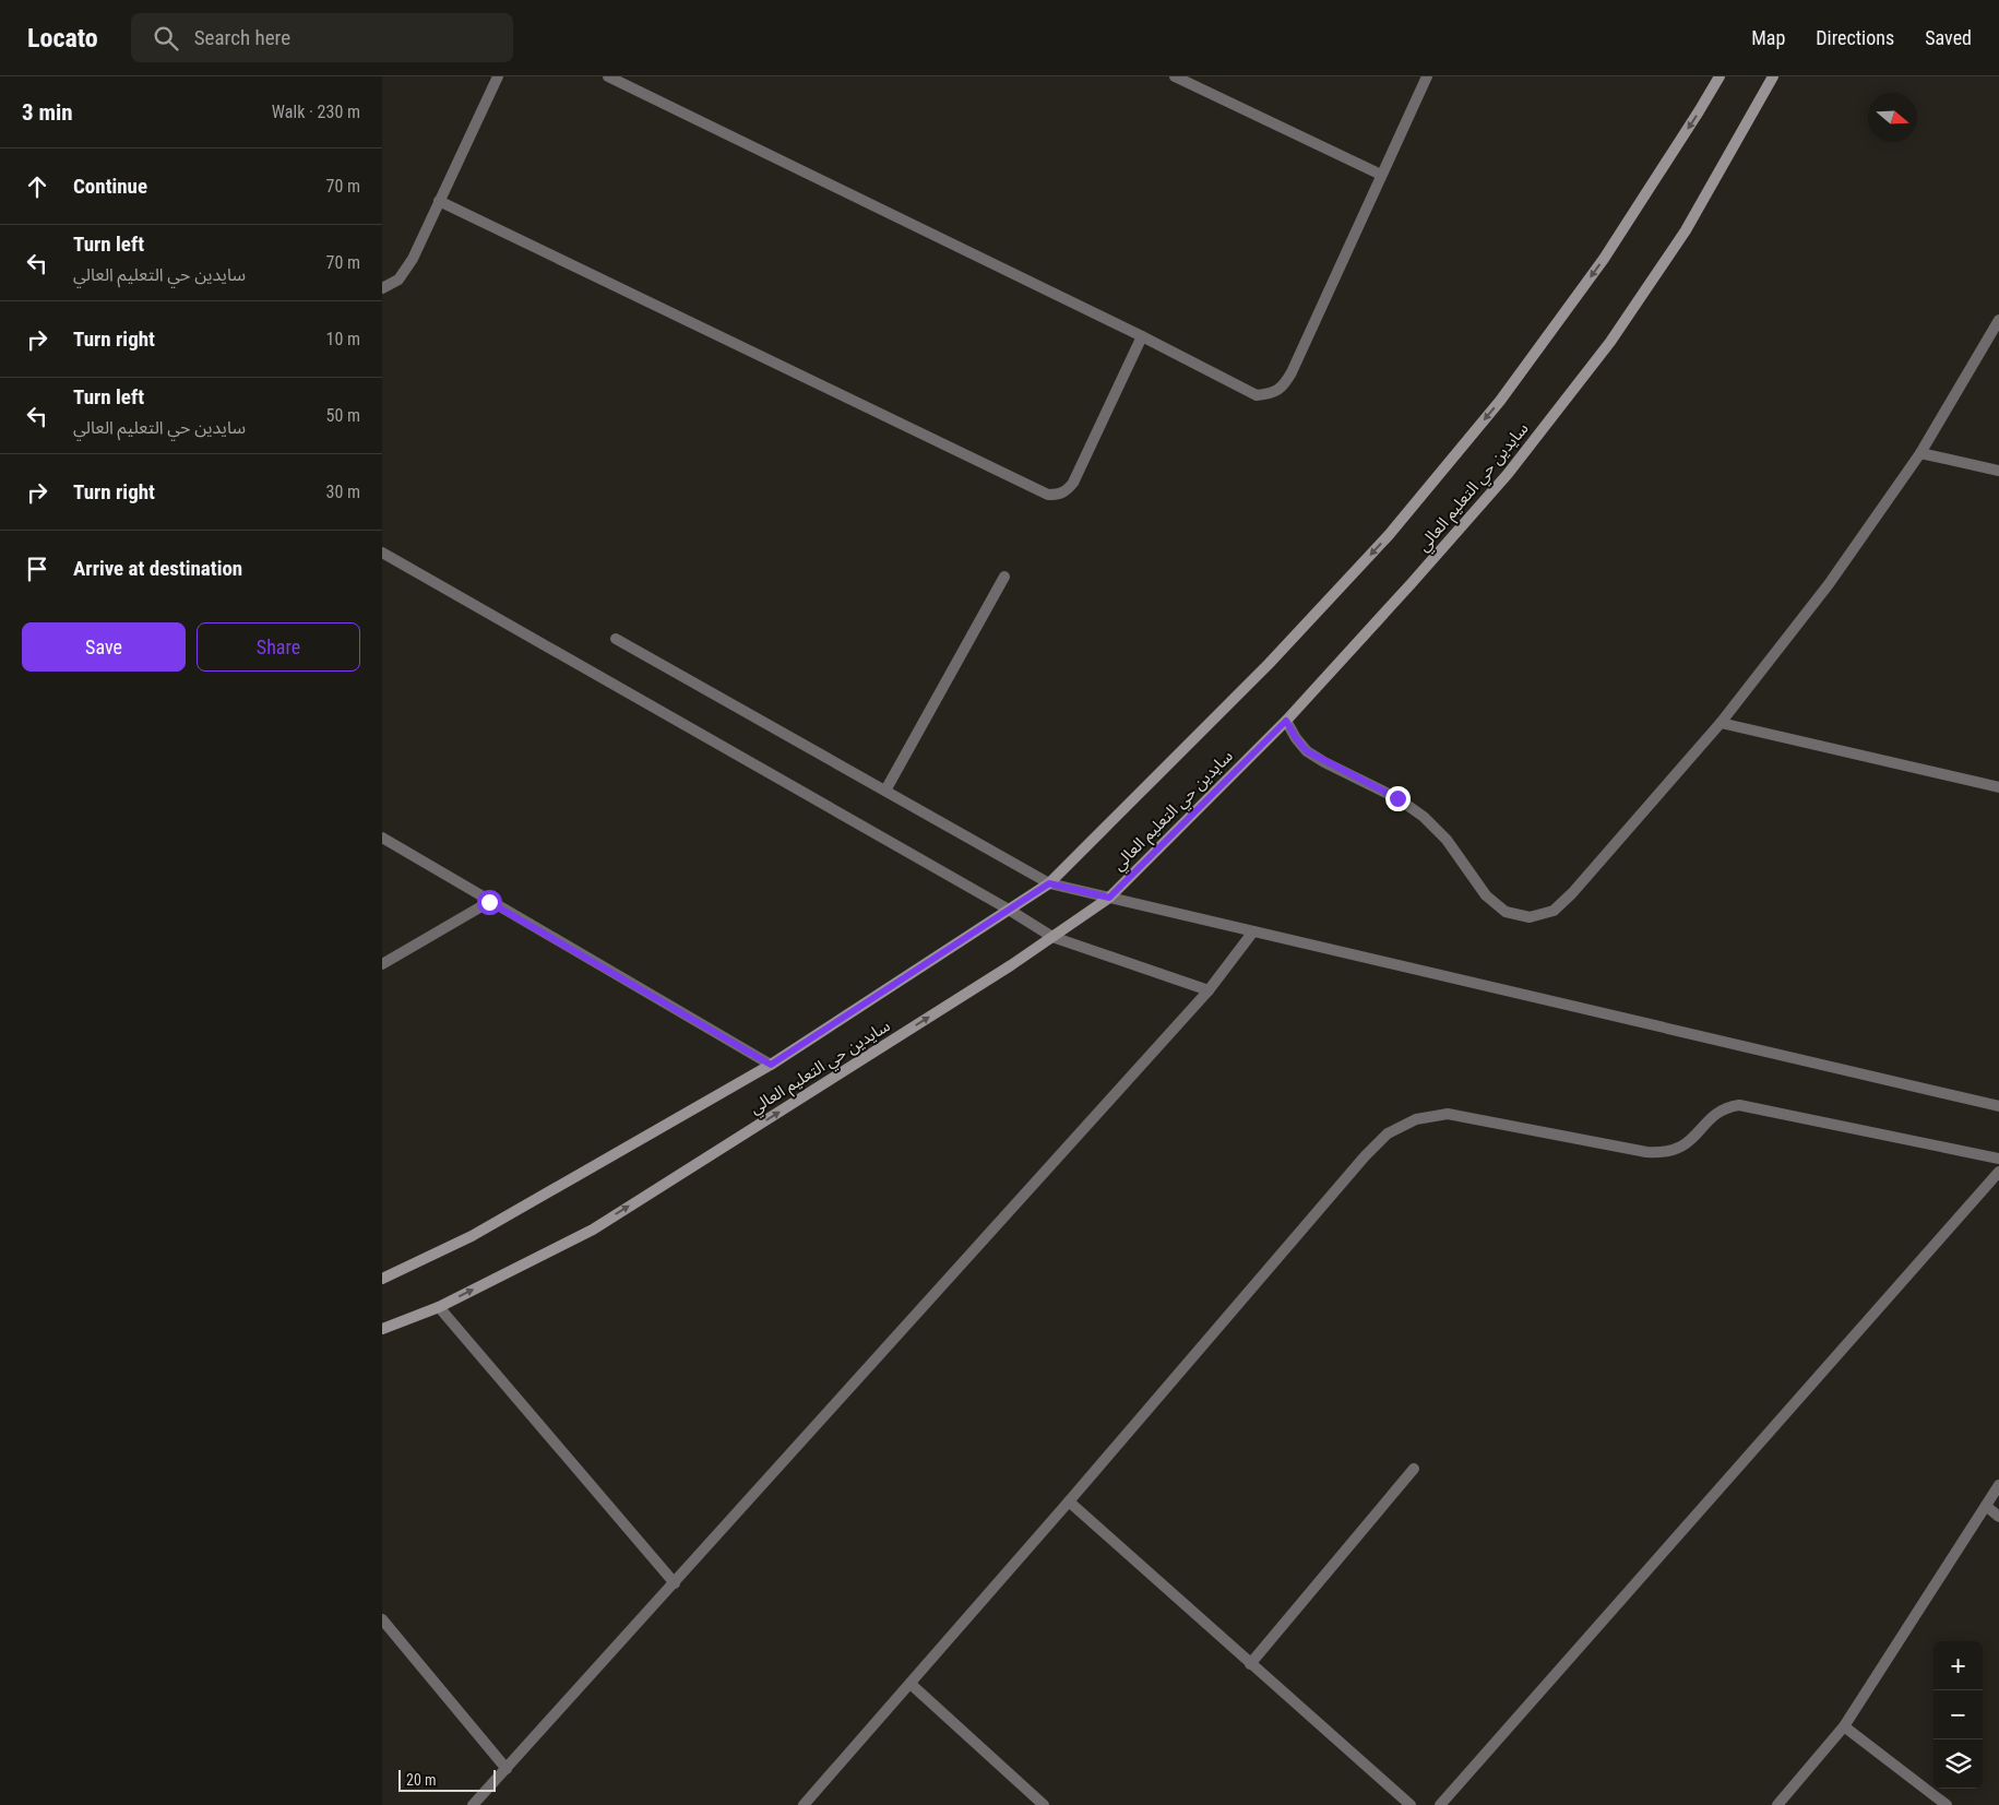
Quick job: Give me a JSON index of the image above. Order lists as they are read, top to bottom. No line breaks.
{"streets":{"main road":["سايدين حي التعليم العالي"]},"scale_bar":"20 m","north":"right","page":{"header":"Locato","search":"Search here","nav":["Map","Directions","Saved"],"heading":["3 min","Walk · 230 m"],"list":[["Continue","70 m"],["Turn left","سايدين حي التعليم العالي","70 m"],["Turn right","10 m"],["Turn left","سايدين حي التعليم العالي","50 m"],["Turn right","30 m"],"Arrive at destination"],"buttons":["Save","Share"],"map_buttons":["+","−"],"scale":"20 m"}}
